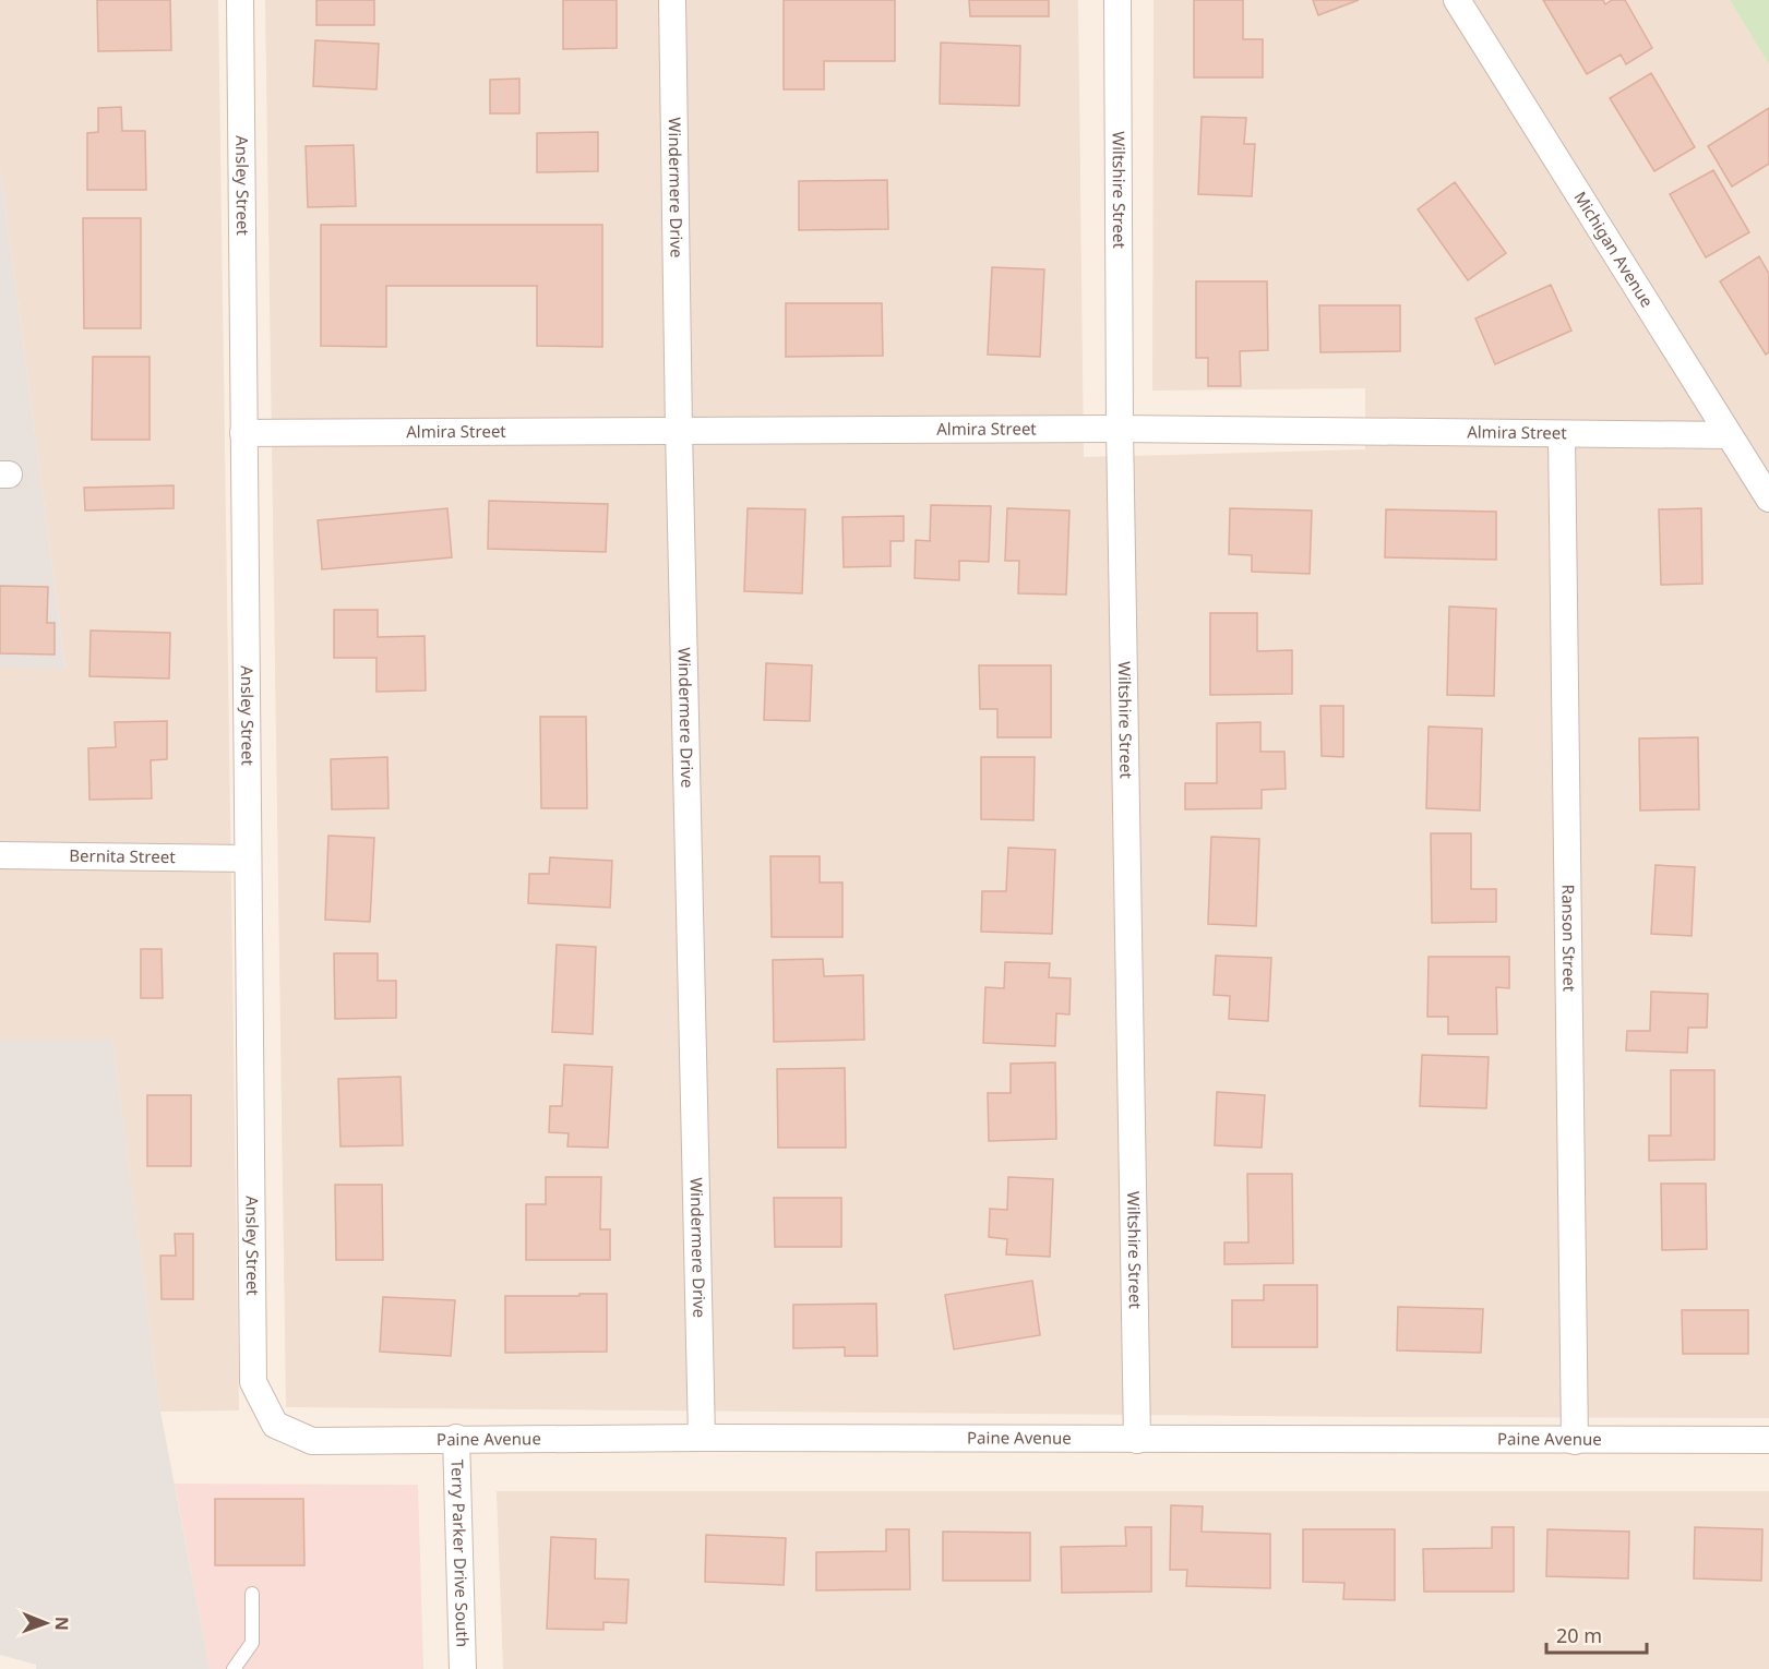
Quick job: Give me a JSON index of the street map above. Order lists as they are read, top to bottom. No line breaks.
{"streets":{"street":["Ansley Street","Windermere Drive","Wiltshire Street","Michigan Avenue","Almira Street","Bernita Street","Ranson Street","Paine Avenue","Terry Parker Drive South"]},"crossings":[["Ansley Street","Almira Street"],["Ansley Street","Bernita Street"],["Ansley Street","Paine Avenue"],["Windermere Drive","Almira Street"],["Windermere Drive","Paine Avenue"],["Wiltshire Street","Almira Street"],["Wiltshire Street","Paine Avenue"],["Michigan Avenue","Almira Street"],["Almira Street","Ranson Street"],["Ranson Street","Paine Avenue"],["Paine Avenue","Terry Parker Drive South"]],"scale_bar":"20 m","north":"right"}
